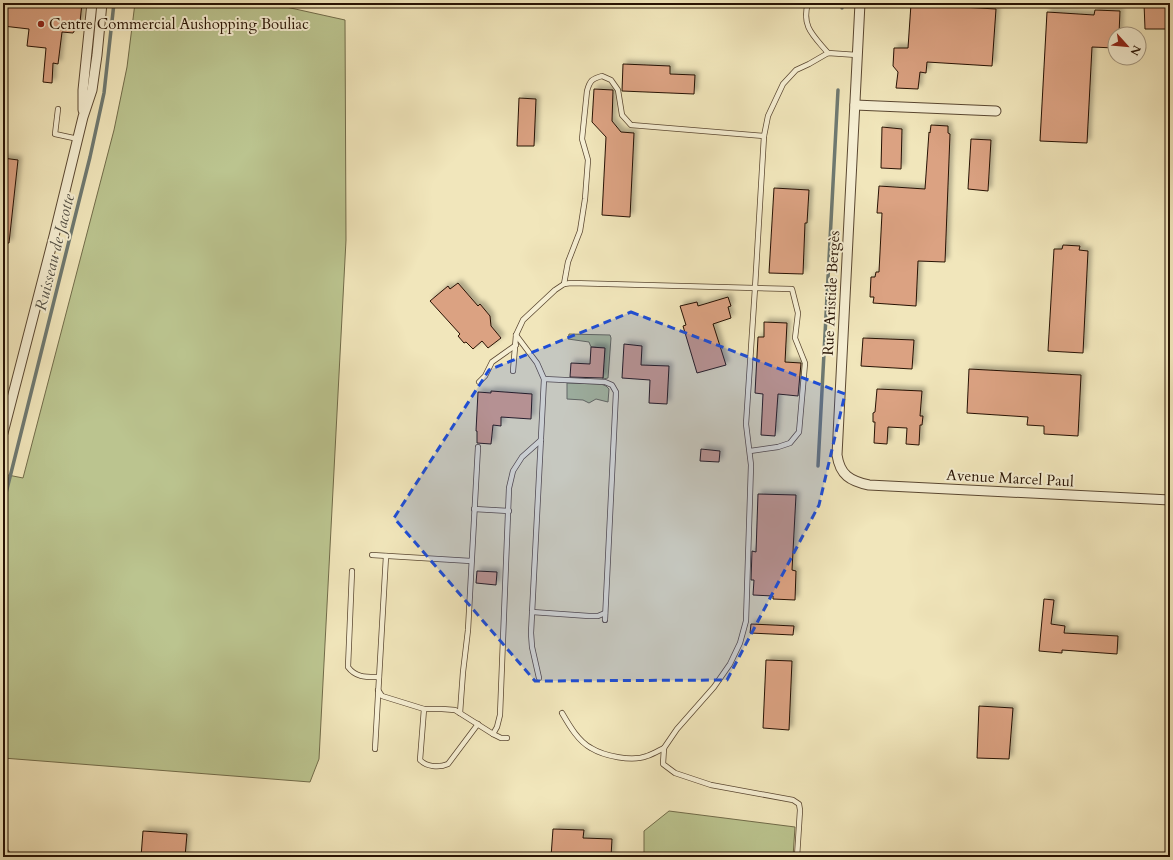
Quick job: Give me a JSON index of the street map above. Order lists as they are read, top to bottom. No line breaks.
{"streets":{"street":["Rue Aristide Bergès","Avenue Marcel Paul"]},"crossings":[["Rue Aristide Bergès","Avenue Marcel Paul"]],"water":["Ruisseau de Jacotte"],"places":["Centre Commercial Aushopping Bouliac"],"north":"bottom right"}
